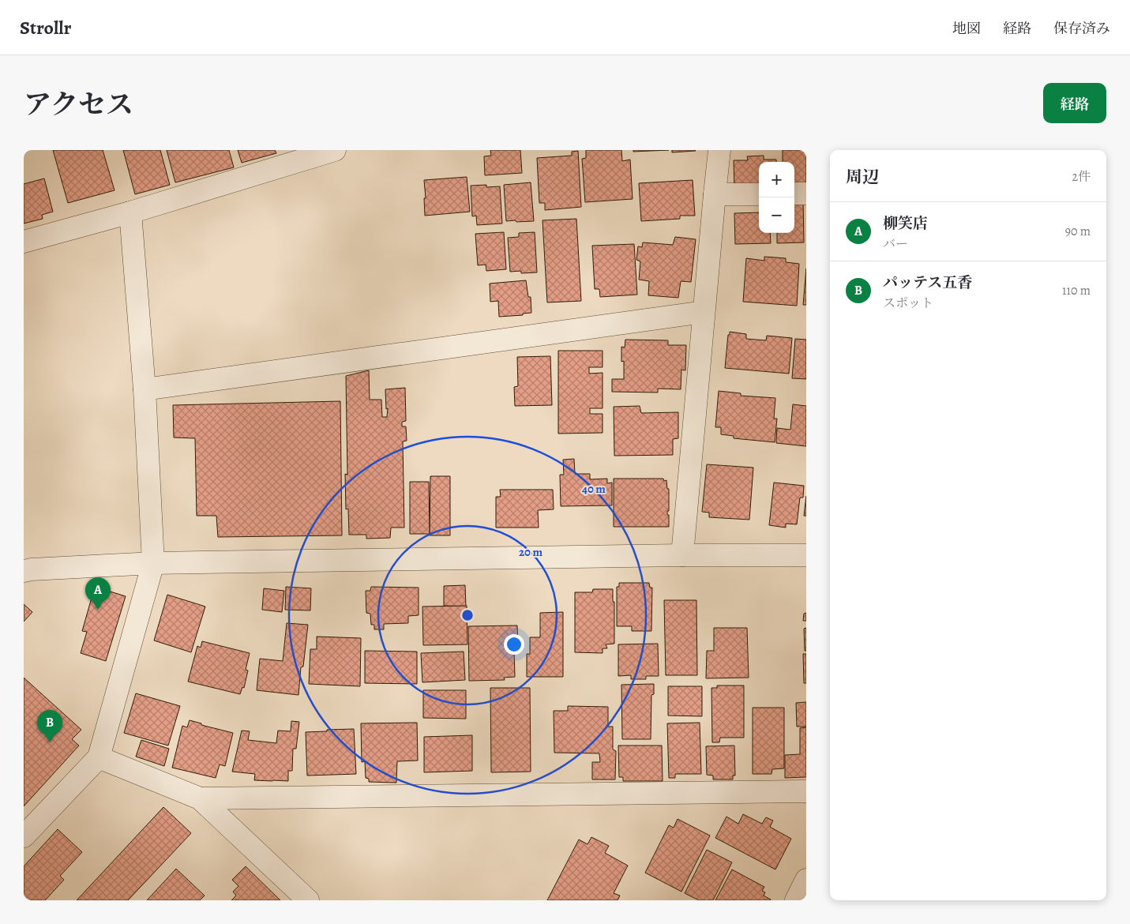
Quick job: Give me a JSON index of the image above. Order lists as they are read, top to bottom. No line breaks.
{"page":{"header":"Strollr","nav":["地図","経路","保存済み"],"title":"アクセス","buttons":"経路","heading":["周辺","2件"],"map_buttons":["+","−"],"list":[{"mark":"A","name":"柳笑店","note":"バー","value":"90 m"},{"mark":"B","name":"パッテス五香","note":"スポット","value":"110 m"}],"pins":["A","B"]},"rings":["40 m","20 m"]}
